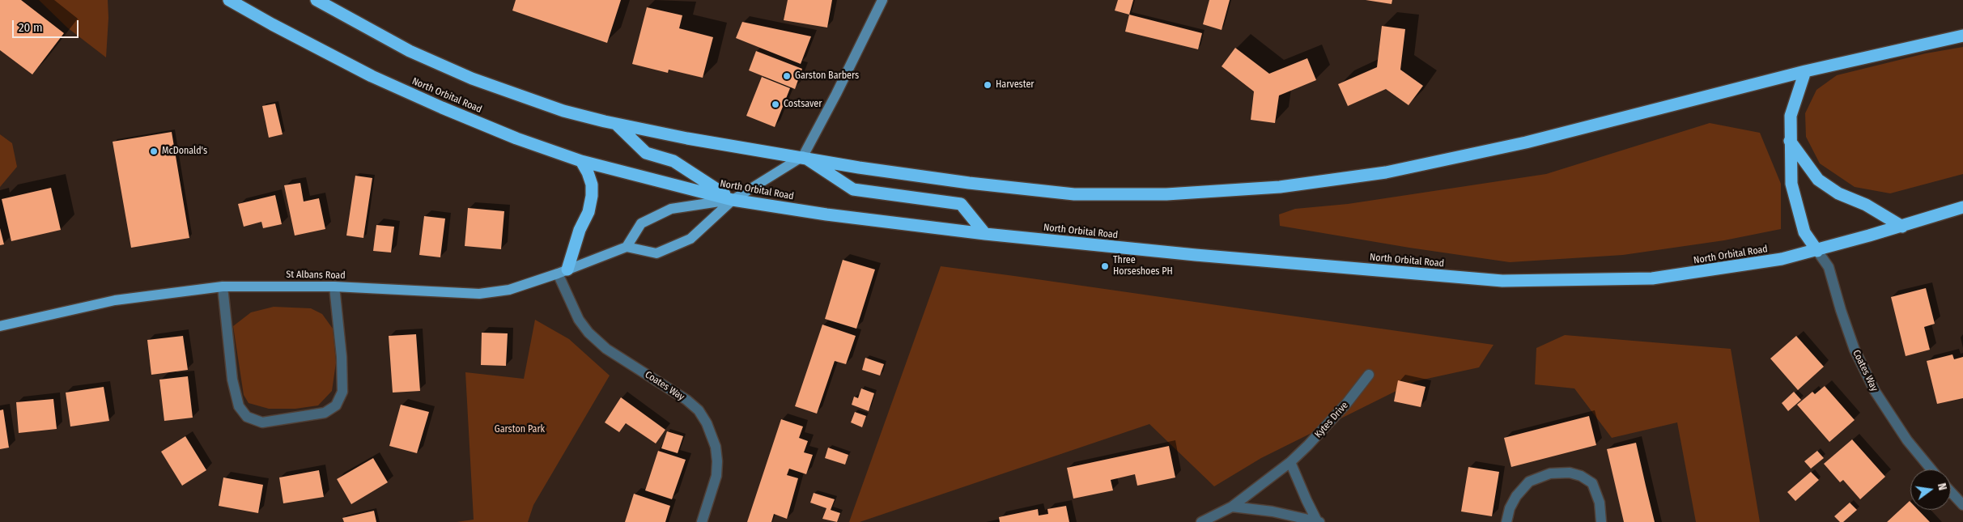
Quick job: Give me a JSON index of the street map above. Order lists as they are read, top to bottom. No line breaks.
{"streets":{"highway":["North Orbital Road"],"main road":["St Albans Road"],"street":["Coates Way","Kytes Drive"]},"crossings":[["North Orbital Road","Coates Way"],["St Albans Road","Coates Way"]],"parks":["Garston Park"],"places":["Garston Barbers","Harvester","Costsaver","McDonald's","Three Horseshoes PH"],"scale_bar":"20 m","north":"right"}
